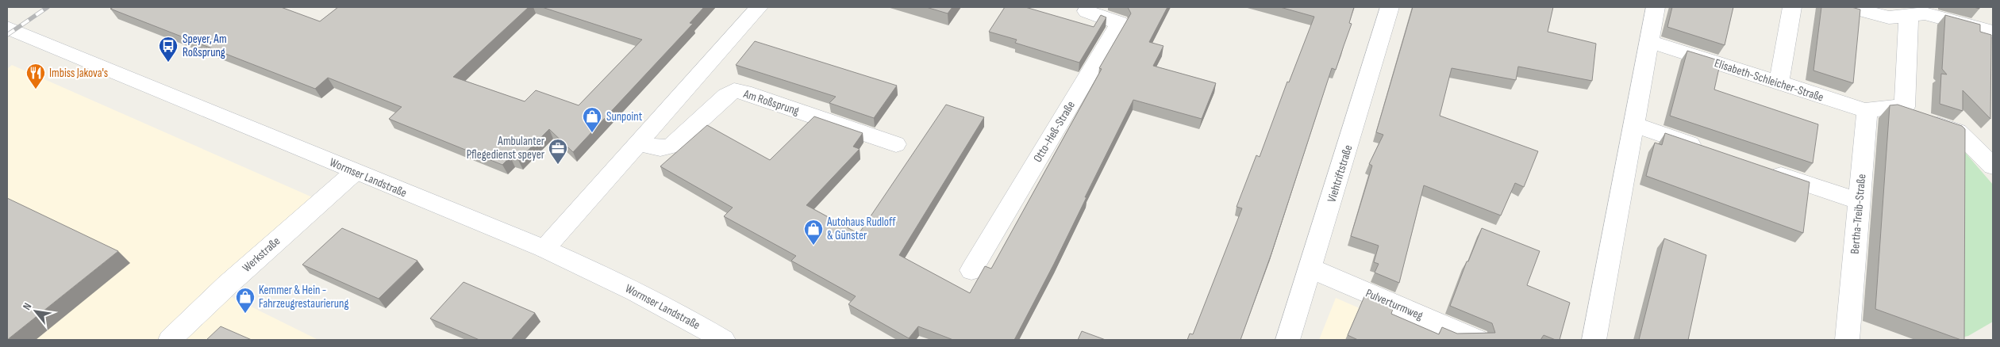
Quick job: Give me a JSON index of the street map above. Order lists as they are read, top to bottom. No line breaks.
{"streets":{"street":["Elisabeth-Schleicher-Straße","Am Roßsprung","Otto-Heß-Straße","Viehtriftstraße","Wormser Landstraße","Bertha-Treib-Straße","Werkstraße","Pulverturmweg"]},"crossings":[["Elisabeth-Schleicher-Straße","Bertha-Treib-Straße"],["Viehtriftstraße","Pulverturmweg"],["Wormser Landstraße","Werkstraße"]],"places":{"bus stop":["Speyer, Am Roßsprung"],"restaurant":["Imbiss Jakova's"],"shop":["Sunpoint","Autohaus Rudloff & Günster","Kemmer & Hein - Fahrzeugrestaurierung"],"office":["Ambulanter Pflegedienst speyer"]},"north":"top left"}
